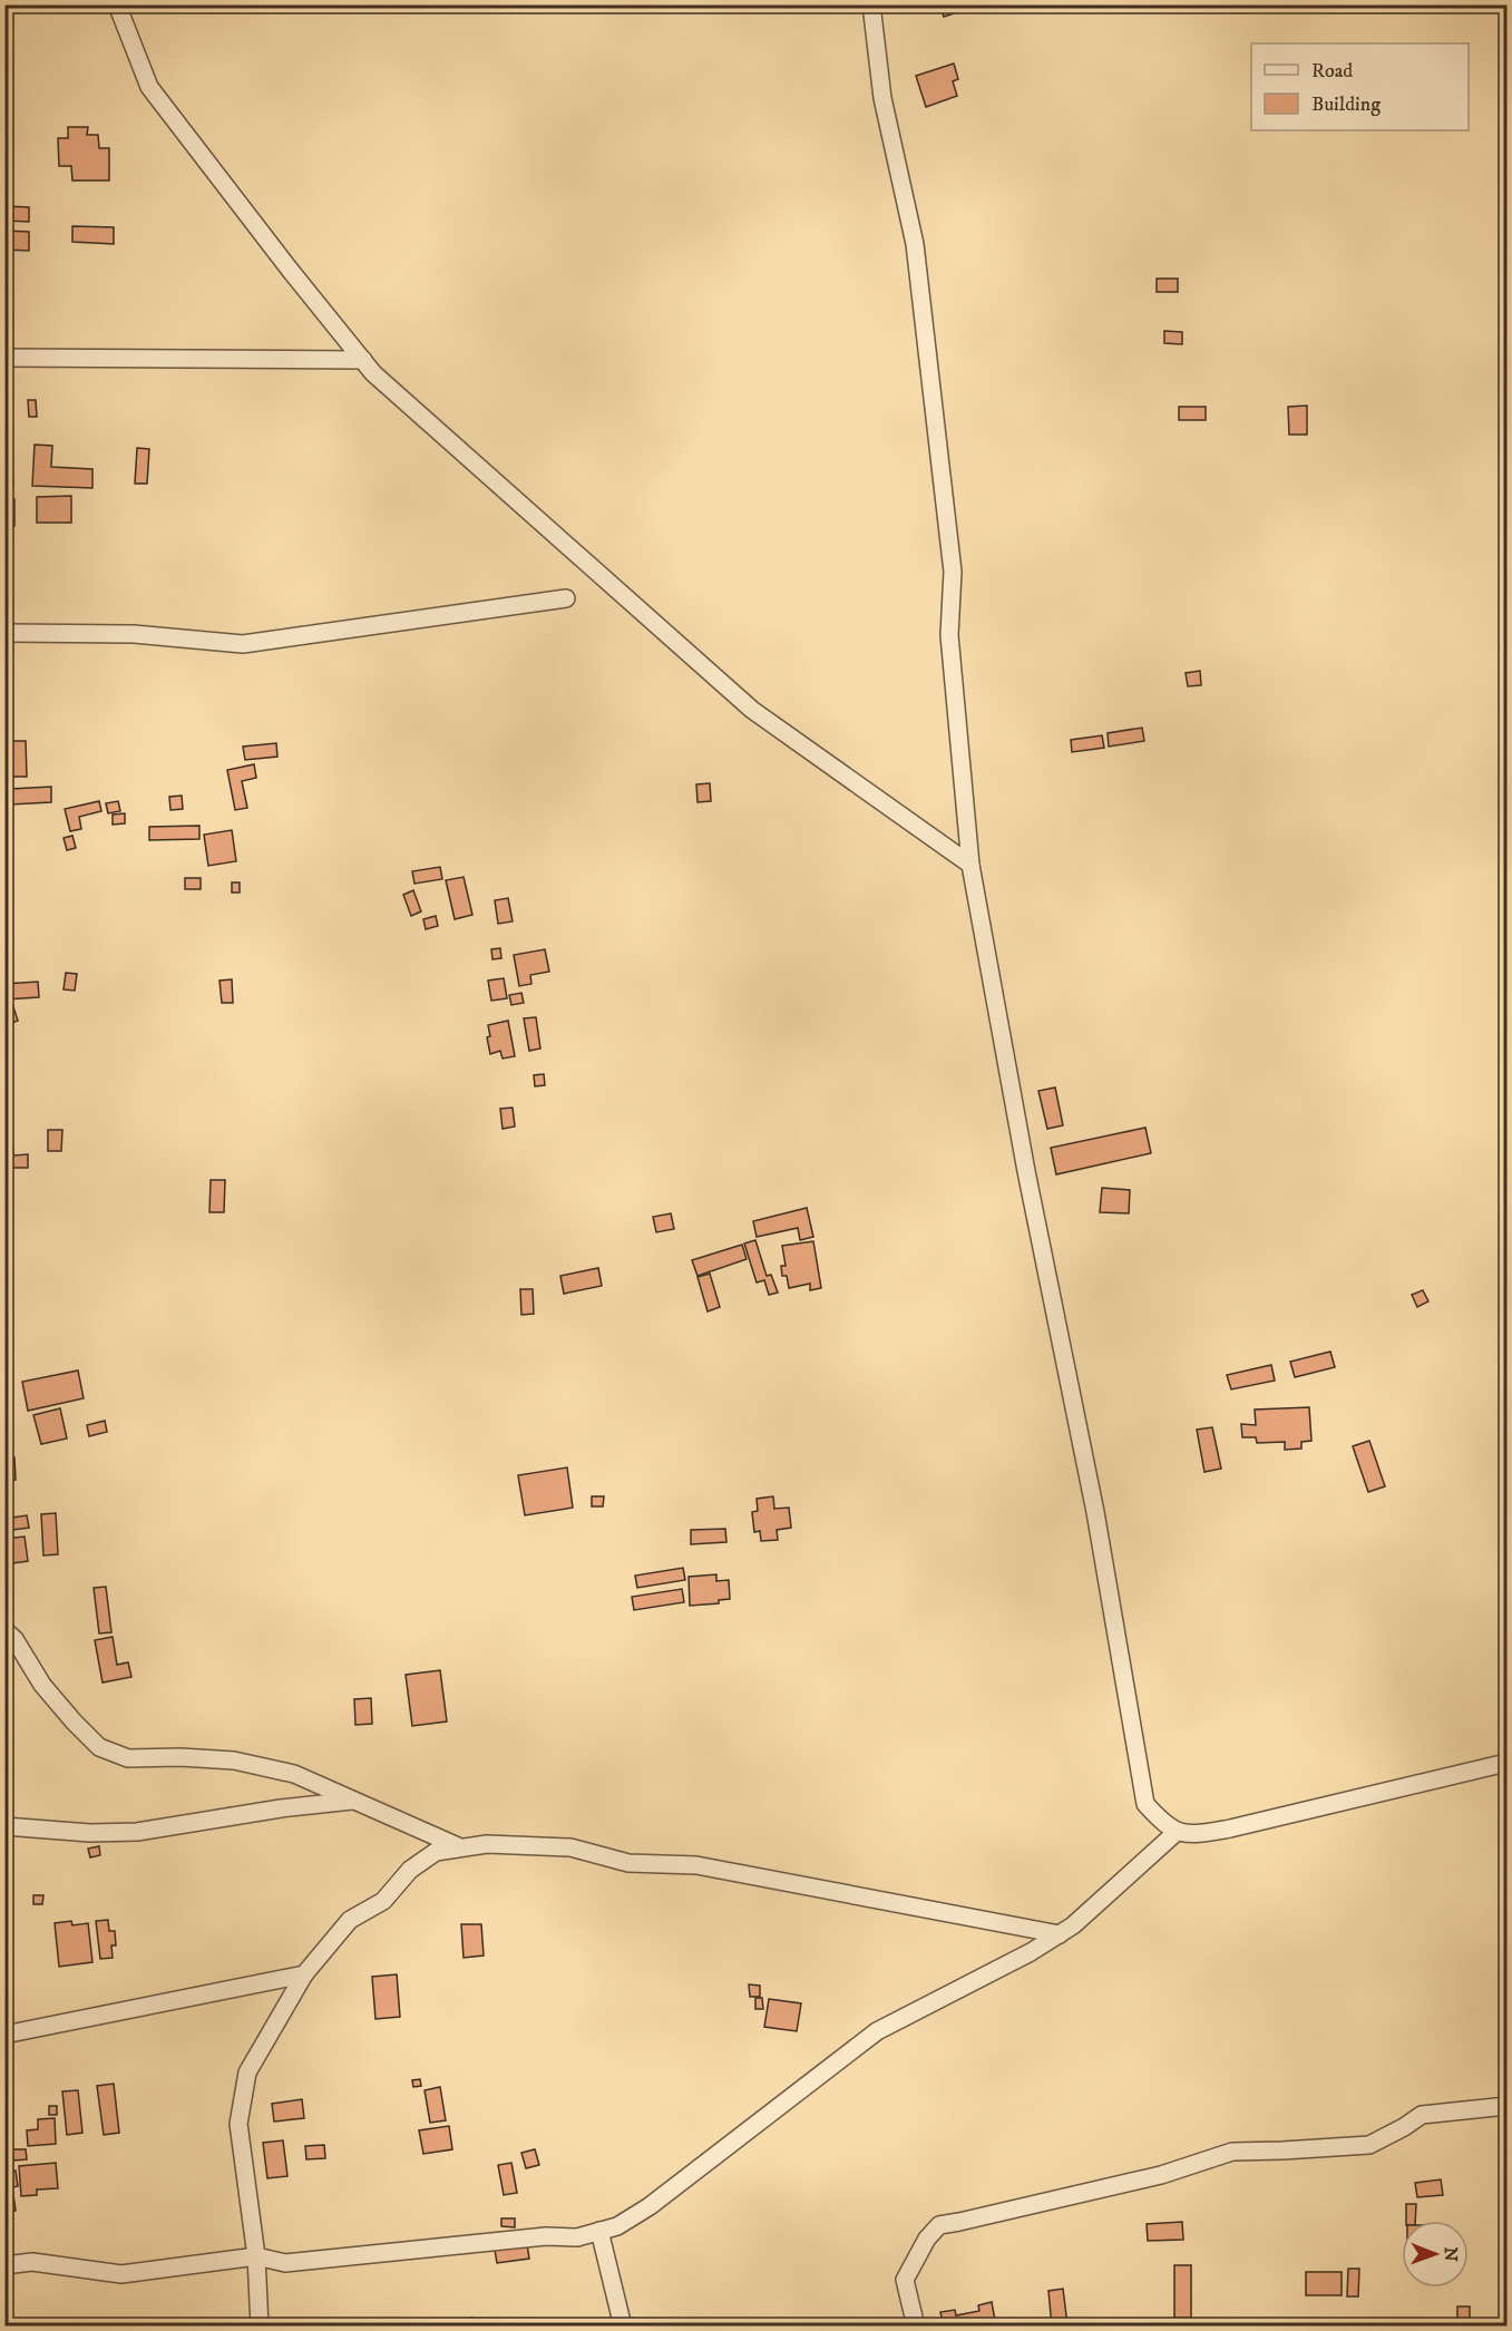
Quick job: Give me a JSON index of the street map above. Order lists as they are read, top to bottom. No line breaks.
{"legend":["Road","Building"],"north":"right"}
